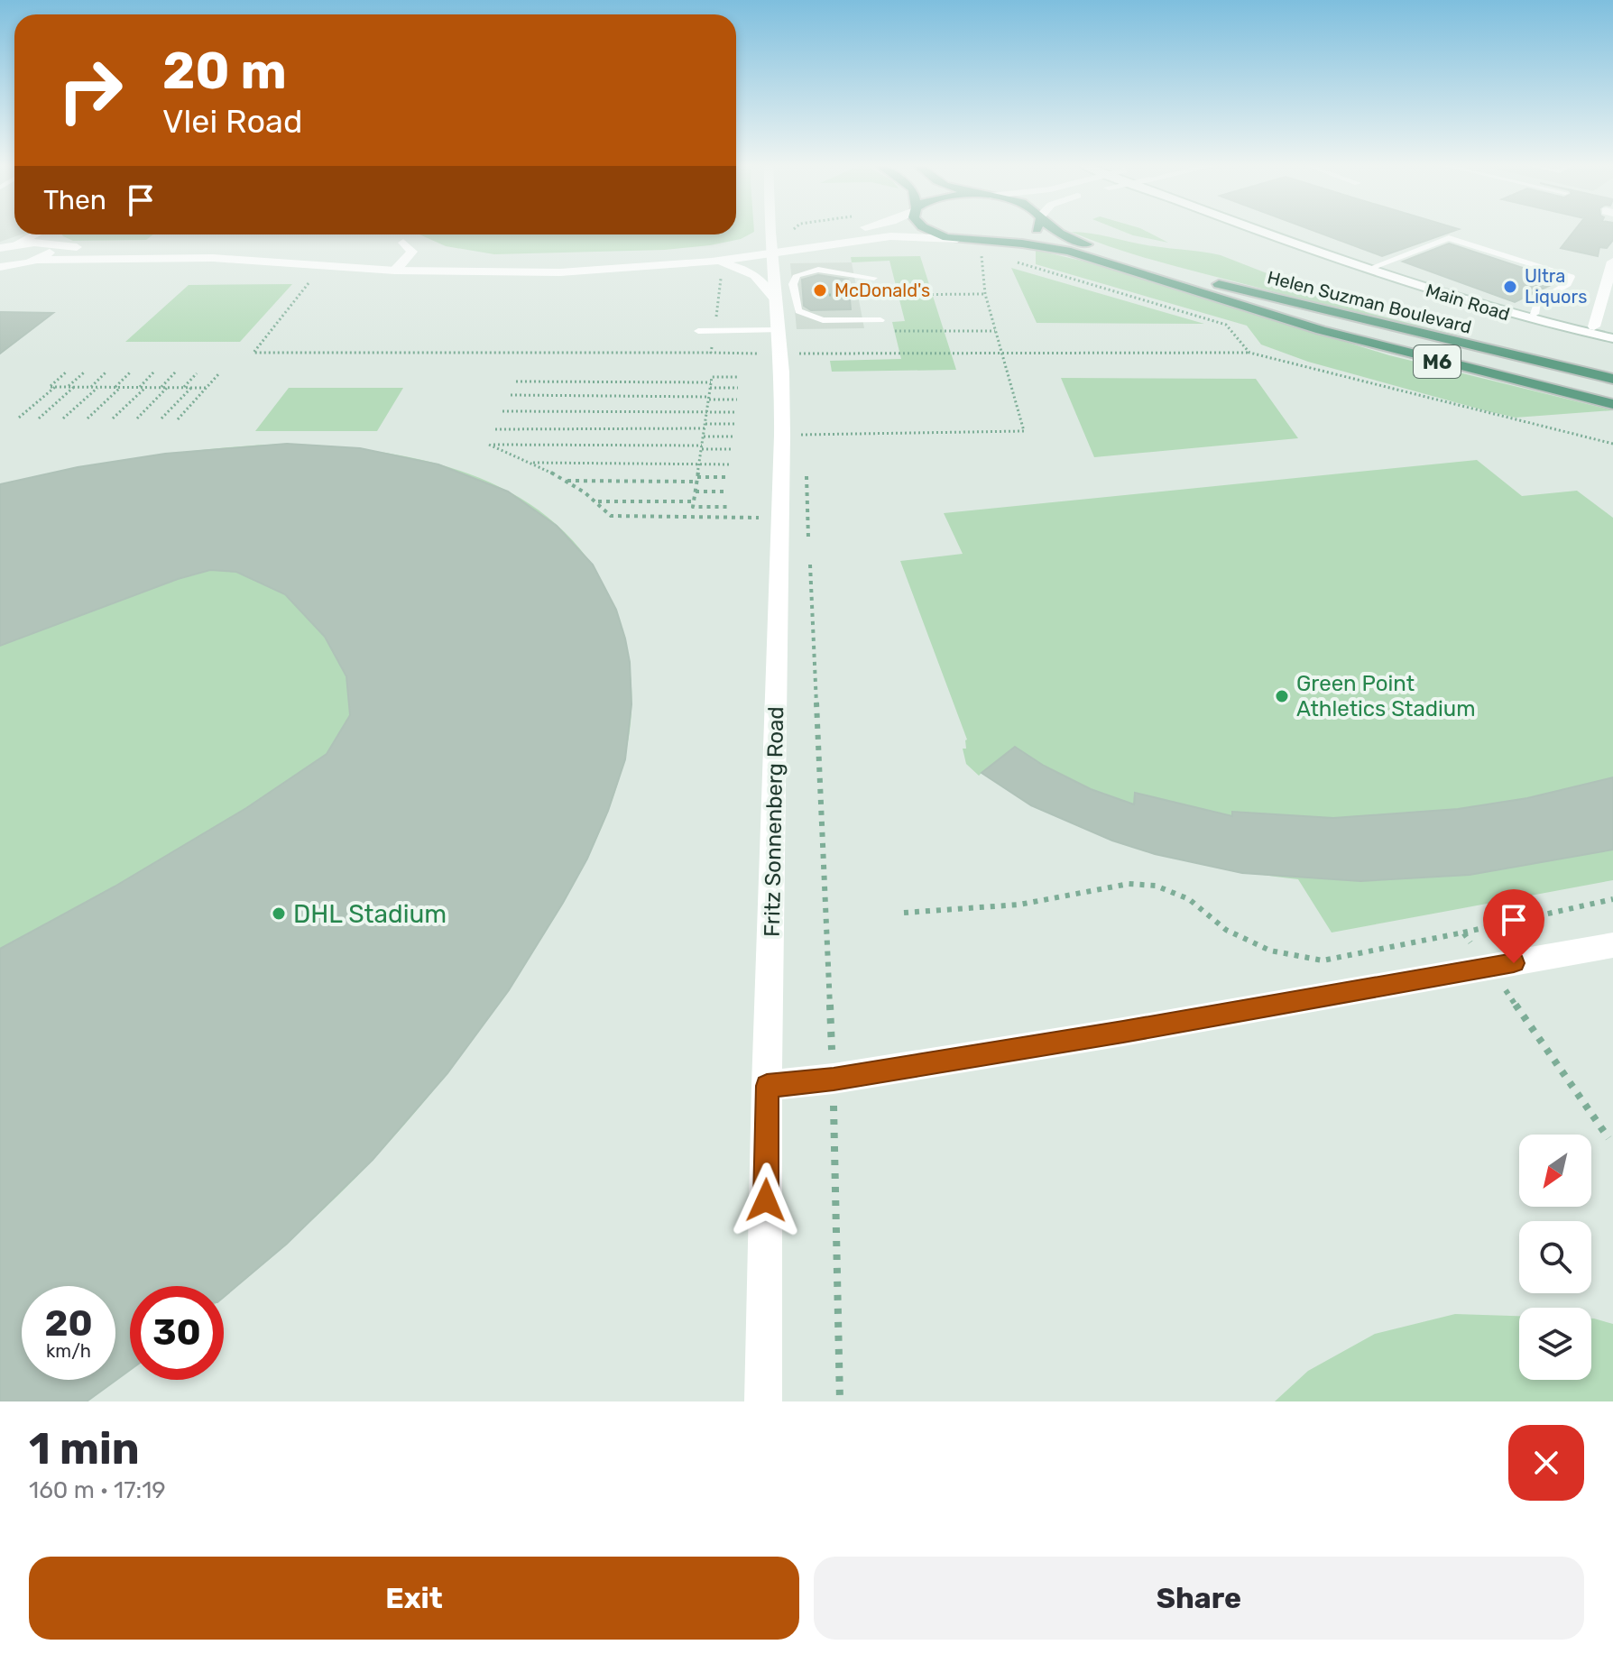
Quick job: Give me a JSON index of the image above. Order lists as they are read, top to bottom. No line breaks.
{"streets":{"main road":["Helen Suzman Boulevard","M6"],"street":["Main Road","Fritz Sonnenberg Road"]},"places":["Ultra Liquors","McDonald's","Green Point Athletics Stadium","DHL Stadium"],"north":"bottom left","page":{"turn":["20 m","Vlei Road"],"then":"Then","speed":"20 km/h","limit":"30","heading":["1 min","160 m · 17:19"],"buttons":["Exit","Share"]}}
